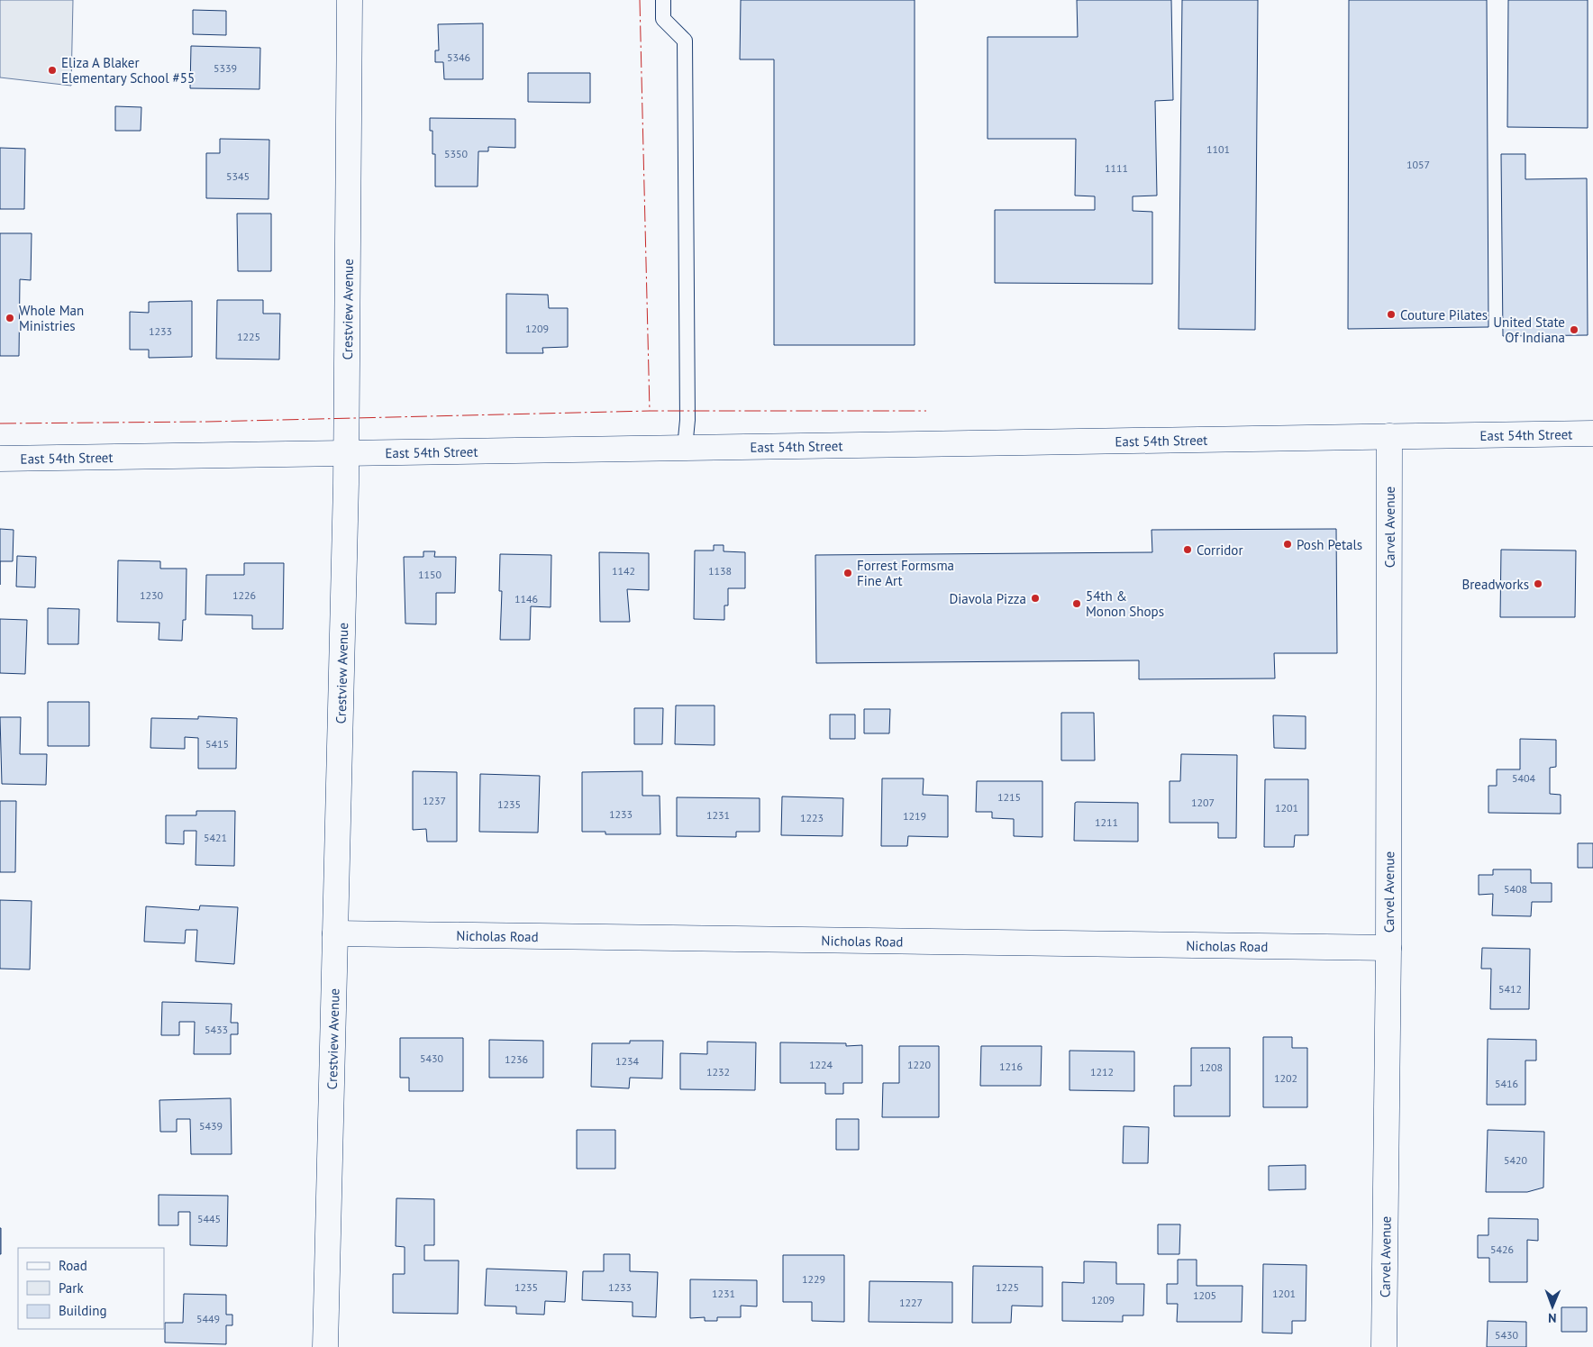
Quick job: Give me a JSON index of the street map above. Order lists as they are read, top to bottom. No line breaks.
{"streets":{"street":["Crestview Avenue","East 54th Street","Carvel Avenue","Nicholas Road"]},"crossings":[["Crestview Avenue","East 54th Street"],["Crestview Avenue","Nicholas Road"],["East 54th Street","Carvel Avenue"],["Carvel Avenue","Nicholas Road"]],"places":["Eliza A Blaker Elementary School #55","Couture Pilates","Whole Man Ministries","United State Of Indiana","Posh Petals","Corridor","Forrest Formsma Fine Art","Breadworks","Diavola Pizza","54th & Monon Shops"],"house_numbers":["5346","5339","1101","5350","1057","1111","5345","1209","1233","1225","1142","1138","1150","1230","1226","1146","5415","5404","1215","1237","1207","1235","1201","1233","1231","1219","1223","1211","5421","5408","5412","5433","5430","1236","1234","1224","1220","1216","1208","1232","1212","1202","5416","5439","5420","5445","5426","1229","1235","1233","1225","1231","1201","1205","1209","1227","5449","5430"],"legend":["Road","Park","Building"],"north":"bottom"}
